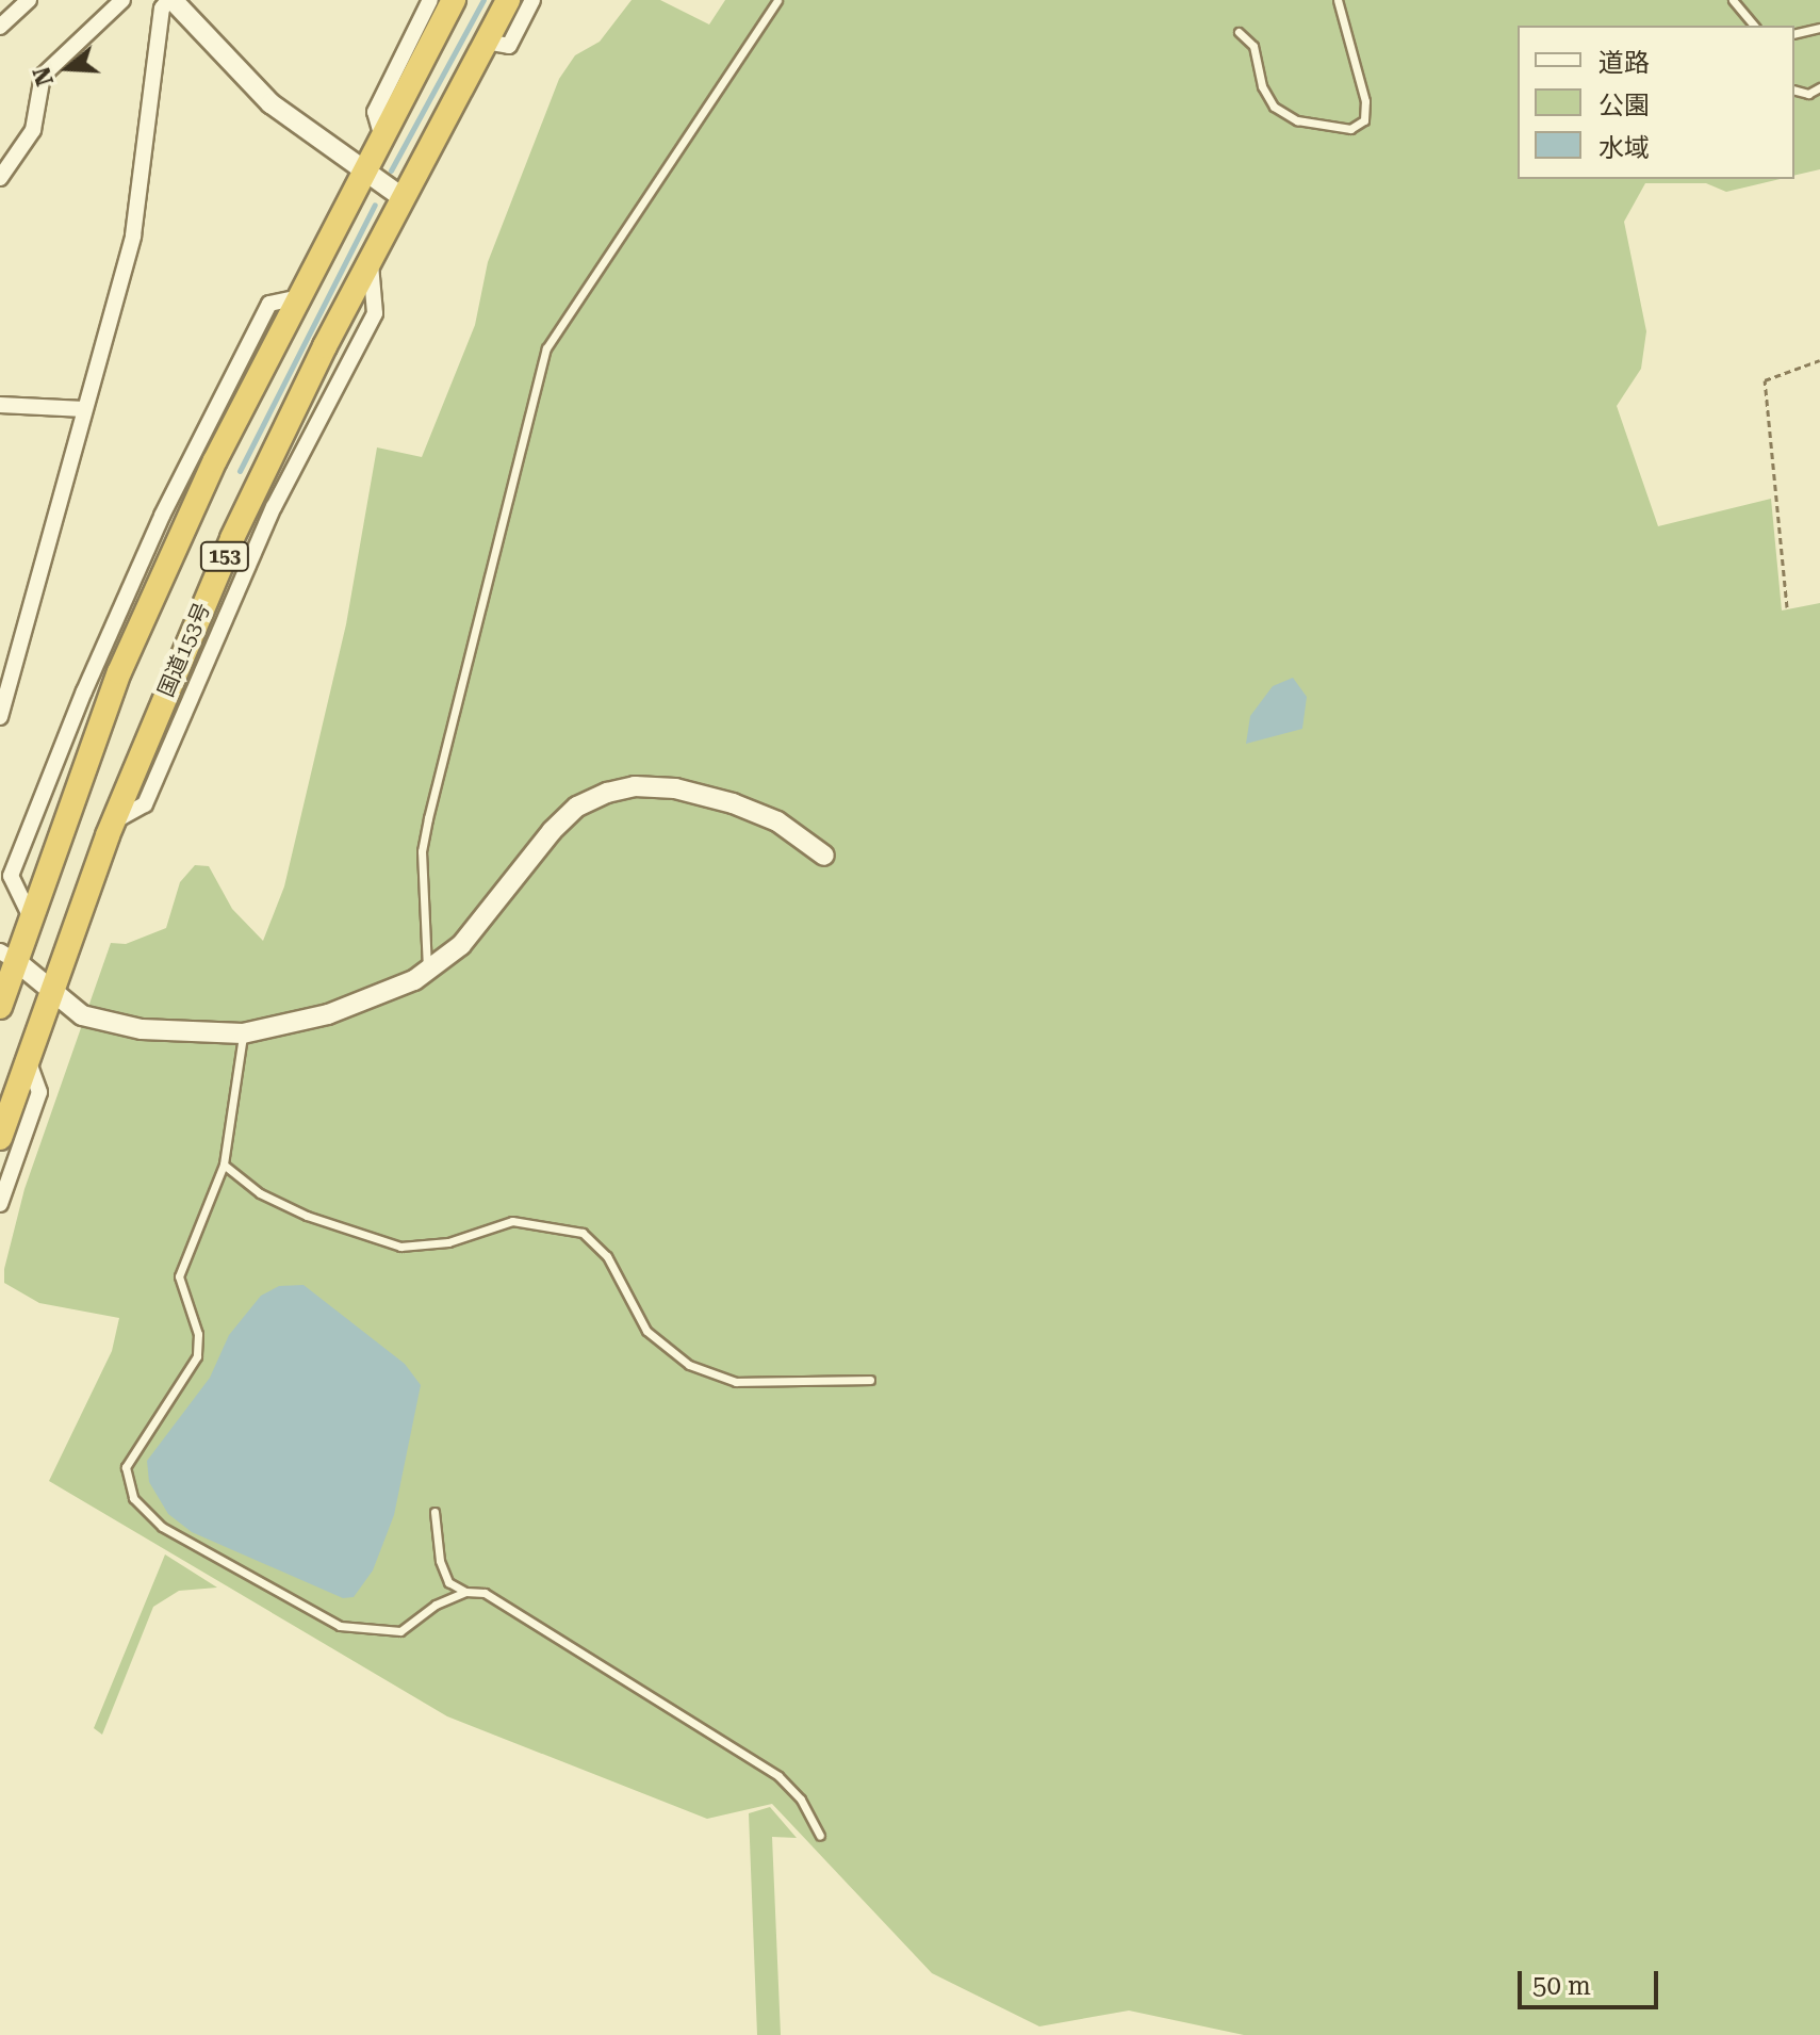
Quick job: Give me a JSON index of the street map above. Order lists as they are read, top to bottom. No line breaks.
{"streets":{"highway":["153","国道153号"]},"legend":["道路","公園","水域"],"scale_bar":"50 m","north":"left"}
